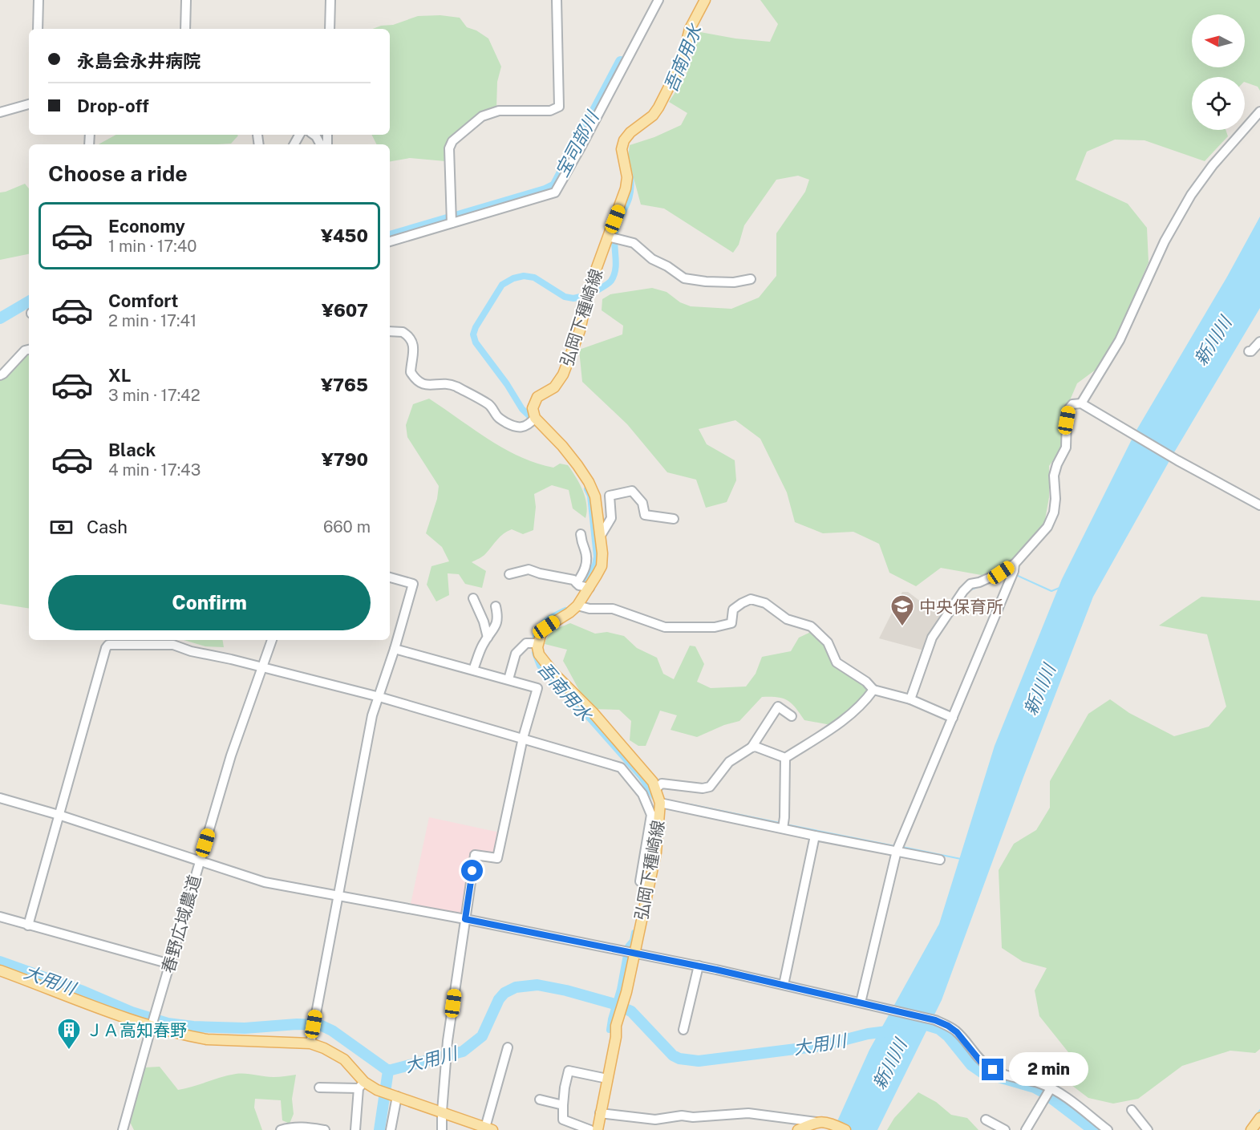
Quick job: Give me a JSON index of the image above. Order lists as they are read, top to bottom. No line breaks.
{"streets":{"main road":["弘岡下種崎線"],"street":["春野広域農道"]},"water":["吾南用水","宝司部川","新川川","大用川"],"places":{"school or university":["中央保育所"],"building":["ＪＡ高知春野"]},"north":"left","page":{"banner":["永島会永井病院","Drop-off"],"heading":"Choose a ride","list":[{"name":"Economy","note":"1 min · 17:40","value":"¥450"},{"name":"Comfort","note":"2 min · 17:41","value":"¥607"},{"name":"XL","note":"3 min · 17:42","value":"¥765"},{"name":"Black","note":"4 min · 17:43","value":"¥790"}],"pay":["Cash","660 m"],"buttons":"Confirm","bubble":"2 min"}}
